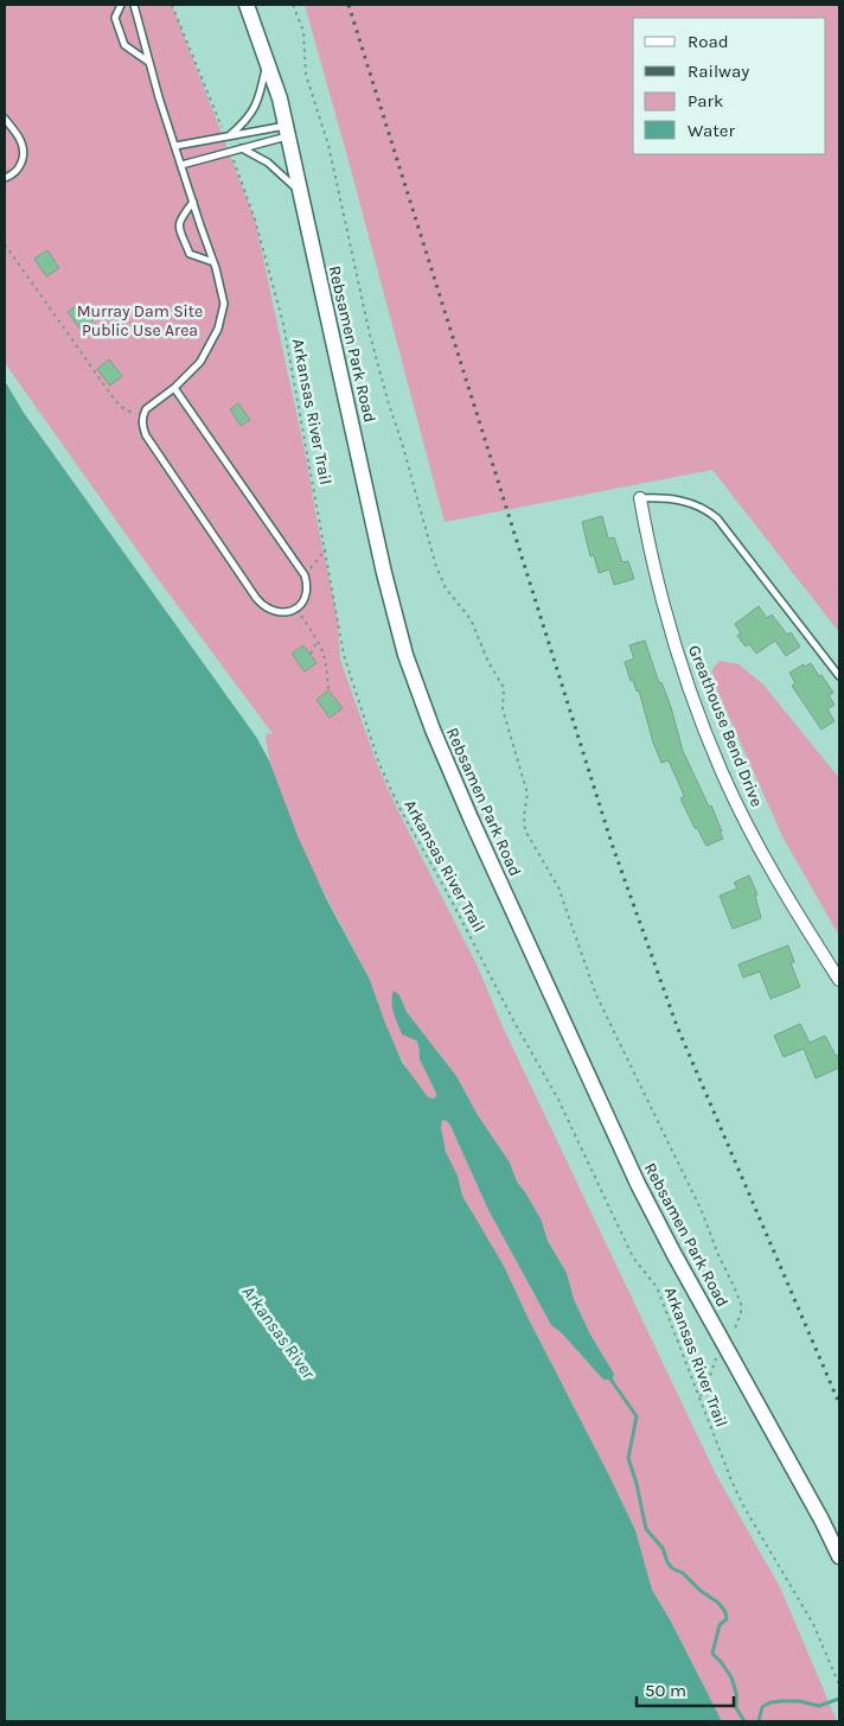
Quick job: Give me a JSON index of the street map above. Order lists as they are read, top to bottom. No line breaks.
{"streets":{"street":["Rebsamen Park Road","Greathouse Bend Drive"],"path":["Arkansas River Trail"]},"water":["Arkansas River"],"parks":["Murray Dam Site Public Use Area"],"legend":["Road","Railway","Park","Water"],"scale_bar":"50 m"}
